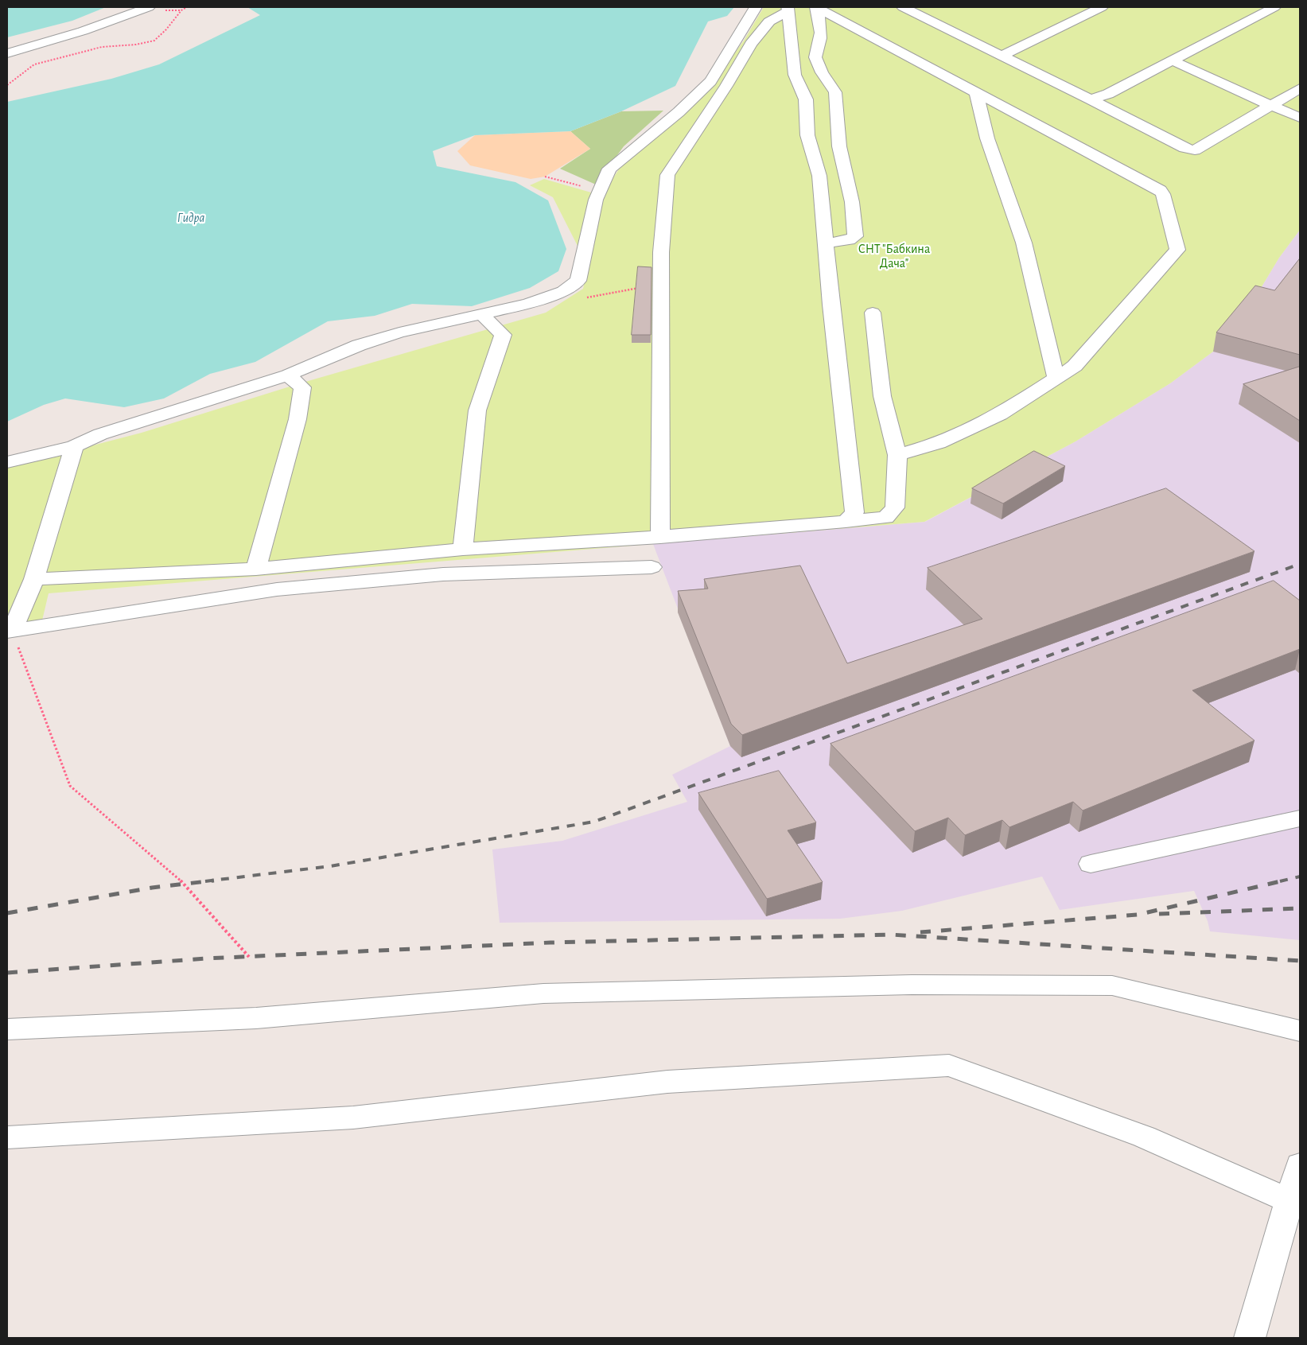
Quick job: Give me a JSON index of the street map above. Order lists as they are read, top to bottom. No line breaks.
{"water":["Гидра"],"parks":["СНТ \"Бабкина Дача\""]}
